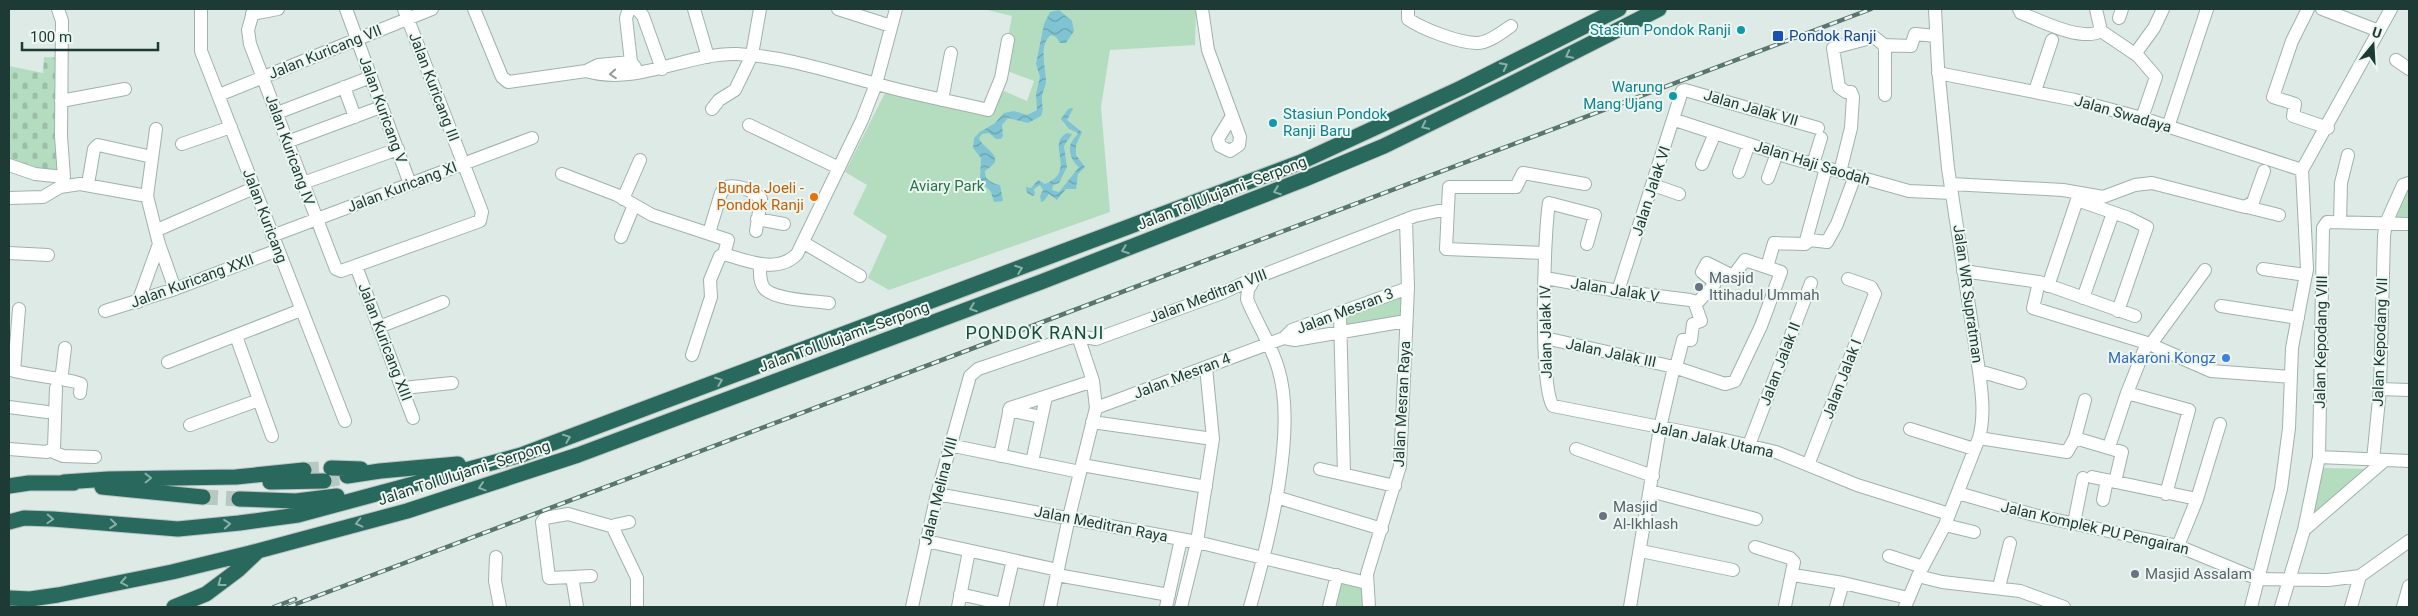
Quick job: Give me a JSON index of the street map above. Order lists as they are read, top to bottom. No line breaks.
{"streets":{"highway":["Jalan Tol Ulujami–Serpong"],"street":["Jalan Kuricang VII","Jalan Kuricang III","Jalan Jalak VII","Jalan Kuricang V","Jalan Swadaya","Jalan Kuricang IV","Jalan Haji Saodah","Jalan Kuricang XI","Jalan Jalak VI","Jalan Kuricang","Jalan Kuricang XXII","Jalan Jalak V","Jalan WR Supratman","Jalan Meditran VIII","Jalan Mesran 3","Jalan Jalak IV","Jalan Kuricang XIII","Jalan Kepodang VIII","Jalan Kepodang VII","Jalan Jalak III","Jalan Jalak II","Jalan Mesran 4","Jalan Jalak I","Jalan Mesran Raya","Jalan Jalak Utama","Jalan Melina VIII","Jalan Meditran Raya","Jalan Komplek PU Pengairan"]},"crossings":[["Jalan Kuricang VII","Jalan Kuricang III"],["Jalan Kuricang VII","Jalan Kuricang V"],["Jalan Kuricang VII","Jalan Kuricang IV"],["Jalan Kuricang VII","Jalan Kuricang"],["Jalan Kuricang III","Jalan Kuricang IV"],["Jalan Kuricang III","Jalan Kuricang XI"],["Jalan Kuricang III","Jalan Kuricang XIII"],["Jalan Jalak VII","Jalan Haji Saodah"],["Jalan Jalak VII","Jalan Jalak VI"],["Jalan Kuricang V","Jalan Kuricang XI"],["Jalan Swadaya","Jalan WR Supratman"],["Jalan Kuricang IV","Jalan Kuricang XI"],["Jalan Kuricang IV","Jalan Kuricang XIII"],["Jalan Haji Saodah","Jalan Jalak VI"],["Jalan Haji Saodah","Jalan WR Supratman"],["Jalan Kuricang XI","Jalan Kuricang"],["Jalan Jalak VI","Jalan Jalak V"],["Jalan Kuricang","Jalan Kuricang XXII"],["Jalan Jalak V","Jalan Jalak IV"],["Jalan WR Supratman","Jalan Jalak Utama"],["Jalan WR Supratman","Jalan Komplek PU Pengairan"],["Jalan Meditran VIII","Jalan Mesran Raya"],["Jalan Meditran VIII","Jalan Melina VIII"],["Jalan Mesran 3","Jalan Mesran 4"],["Jalan Mesran 3","Jalan Mesran Raya"],["Jalan Jalak IV","Jalan Jalak III"],["Jalan Jalak IV","Jalan Jalak Utama"],["Jalan Kepodang VIII","Jalan Komplek PU Pengairan"],["Jalan Jalak III","Jalan Jalak Utama"],["Jalan Jalak II","Jalan Jalak Utama"],["Jalan Jalak I","Jalan Jalak Utama"],["Jalan Melina VIII","Jalan Meditran Raya"]],"districts":["PONDOK RANJI"],"parks":["Aviary Park"],"places":{"other":["Stasiun Pondok Ranji","Warung Mang Ujang","Stasiun Pondok Ranji Baru","Bunda Joeli - Pondok Ranji","Masjid Ittihadul Ummah","Makaroni Kongz","Masjid Al-Ikhlash","Masjid Assalam"],"transit":["Pondok Ranji"]},"scale_bar":"100 m","north":"top"}
